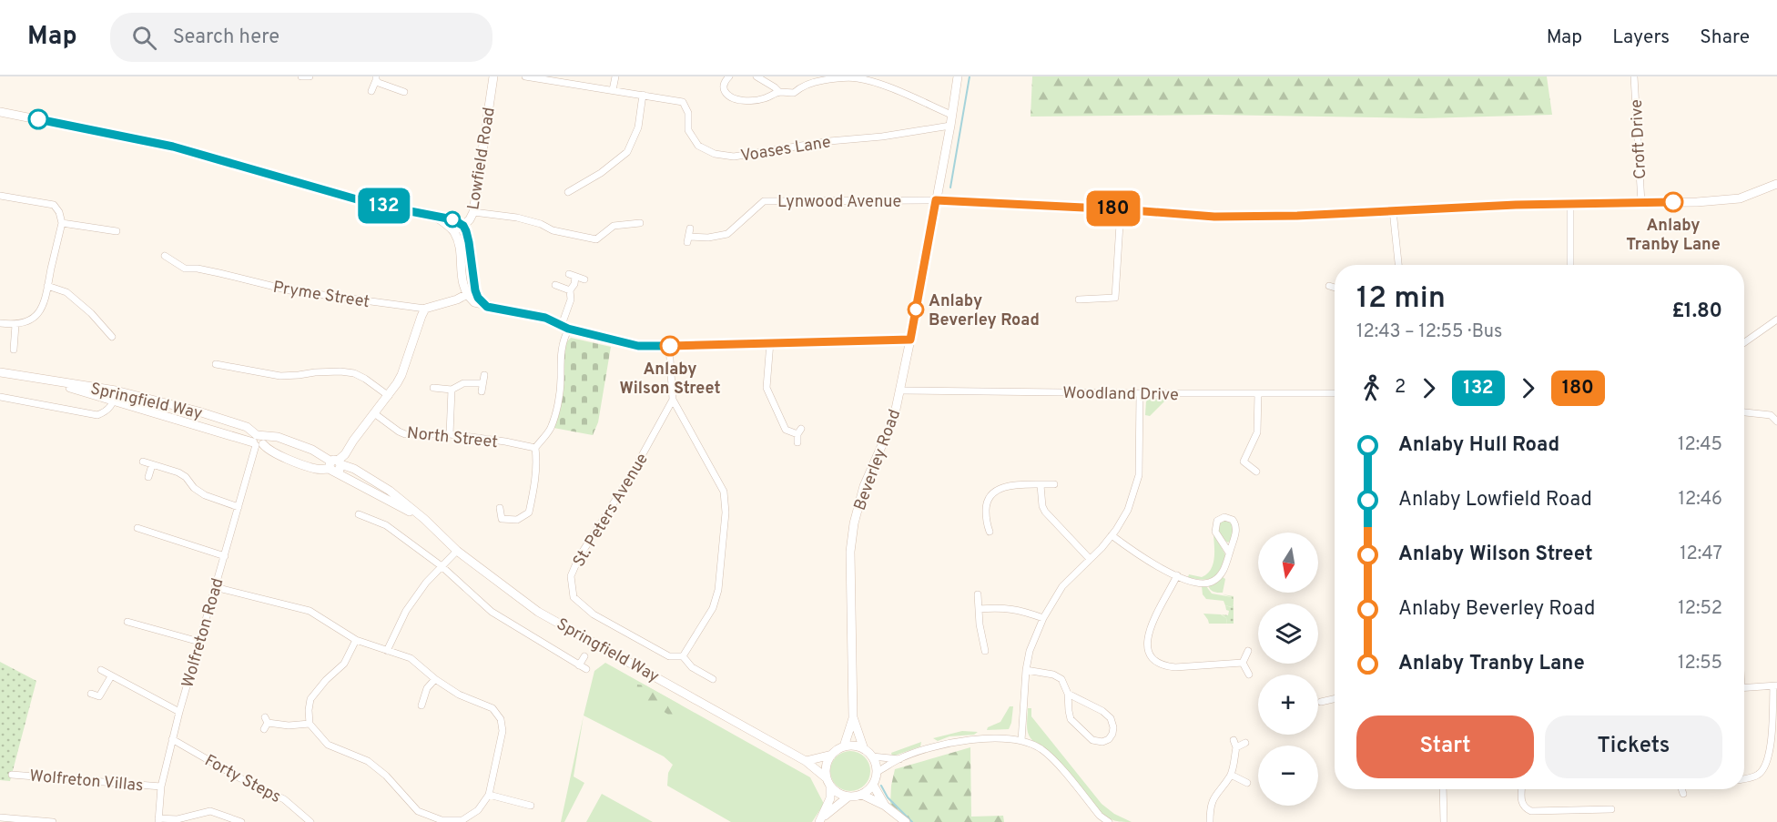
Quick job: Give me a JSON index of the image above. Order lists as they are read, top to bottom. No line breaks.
{"streets":{"main road":["Lowfield Road","Springfield Way","Beverley Road"],"street":["Croft Drive","Voases Lane","Lynwood Avenue","Pryme Street","Woodland Drive","North Street","St. Peters Avenue","Wolfreton Road","Forty Steps","Wolfreton Villas"]},"crossings":[["Voases Lane","Beverley Road"],["Lynwood Avenue","Beverley Road"],["Woodland Drive","Beverley Road"],["Springfield Way","Beverley Road"],["Springfield Way","Wolfreton Road"],["Wolfreton Road","Forty Steps"],["Wolfreton Road","Wolfreton Villas"]],"places":["Anlaby Tranby Lane","Anlaby Beverley Road","Anlaby Wilson Street"],"lines":["bus line 132","bus line 180"],"north":"bottom","page":{"header":"Map","search":"Search here","nav":["Map","Layers","Share"],"on_map":["132","180"],"heading":["12 min","12:43 – 12:55 · Bus","£1.80"],"legs":["2","132","180"],"list":[{"name":"Anlaby Hull Road","value":"12:45"},{"name":"Anlaby Lowfield Road","value":"12:46"},{"name":"Anlaby Wilson Street","value":"12:47"},{"name":"Anlaby Beverley Road","value":"12:52"},{"name":"Anlaby Tranby Lane","value":"12:55"}],"map_buttons":["+","−"],"buttons":["Start","Tickets"]}}
